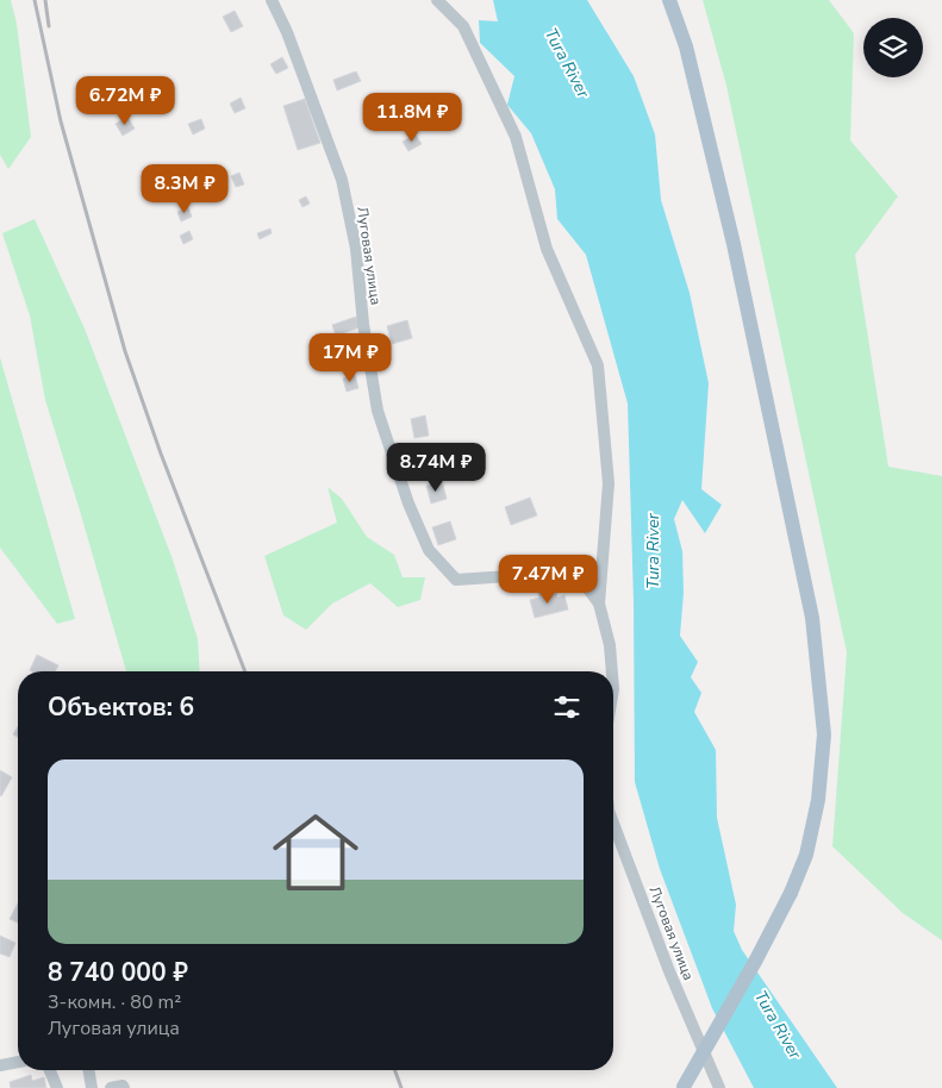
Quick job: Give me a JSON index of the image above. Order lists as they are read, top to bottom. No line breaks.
{"streets":{"street":["Луговая улица"]},"water":["Tura River"],"page":{"price":["6.72M ₽","11.8M ₽","8.3M ₽","17M ₽","8.74M ₽","7.47M ₽"],"heading":"Объектов: 6","list":[{"name":"8 740 000 ₽","note":"3-комн. · 80 m² · Луговая улица"}]}}
